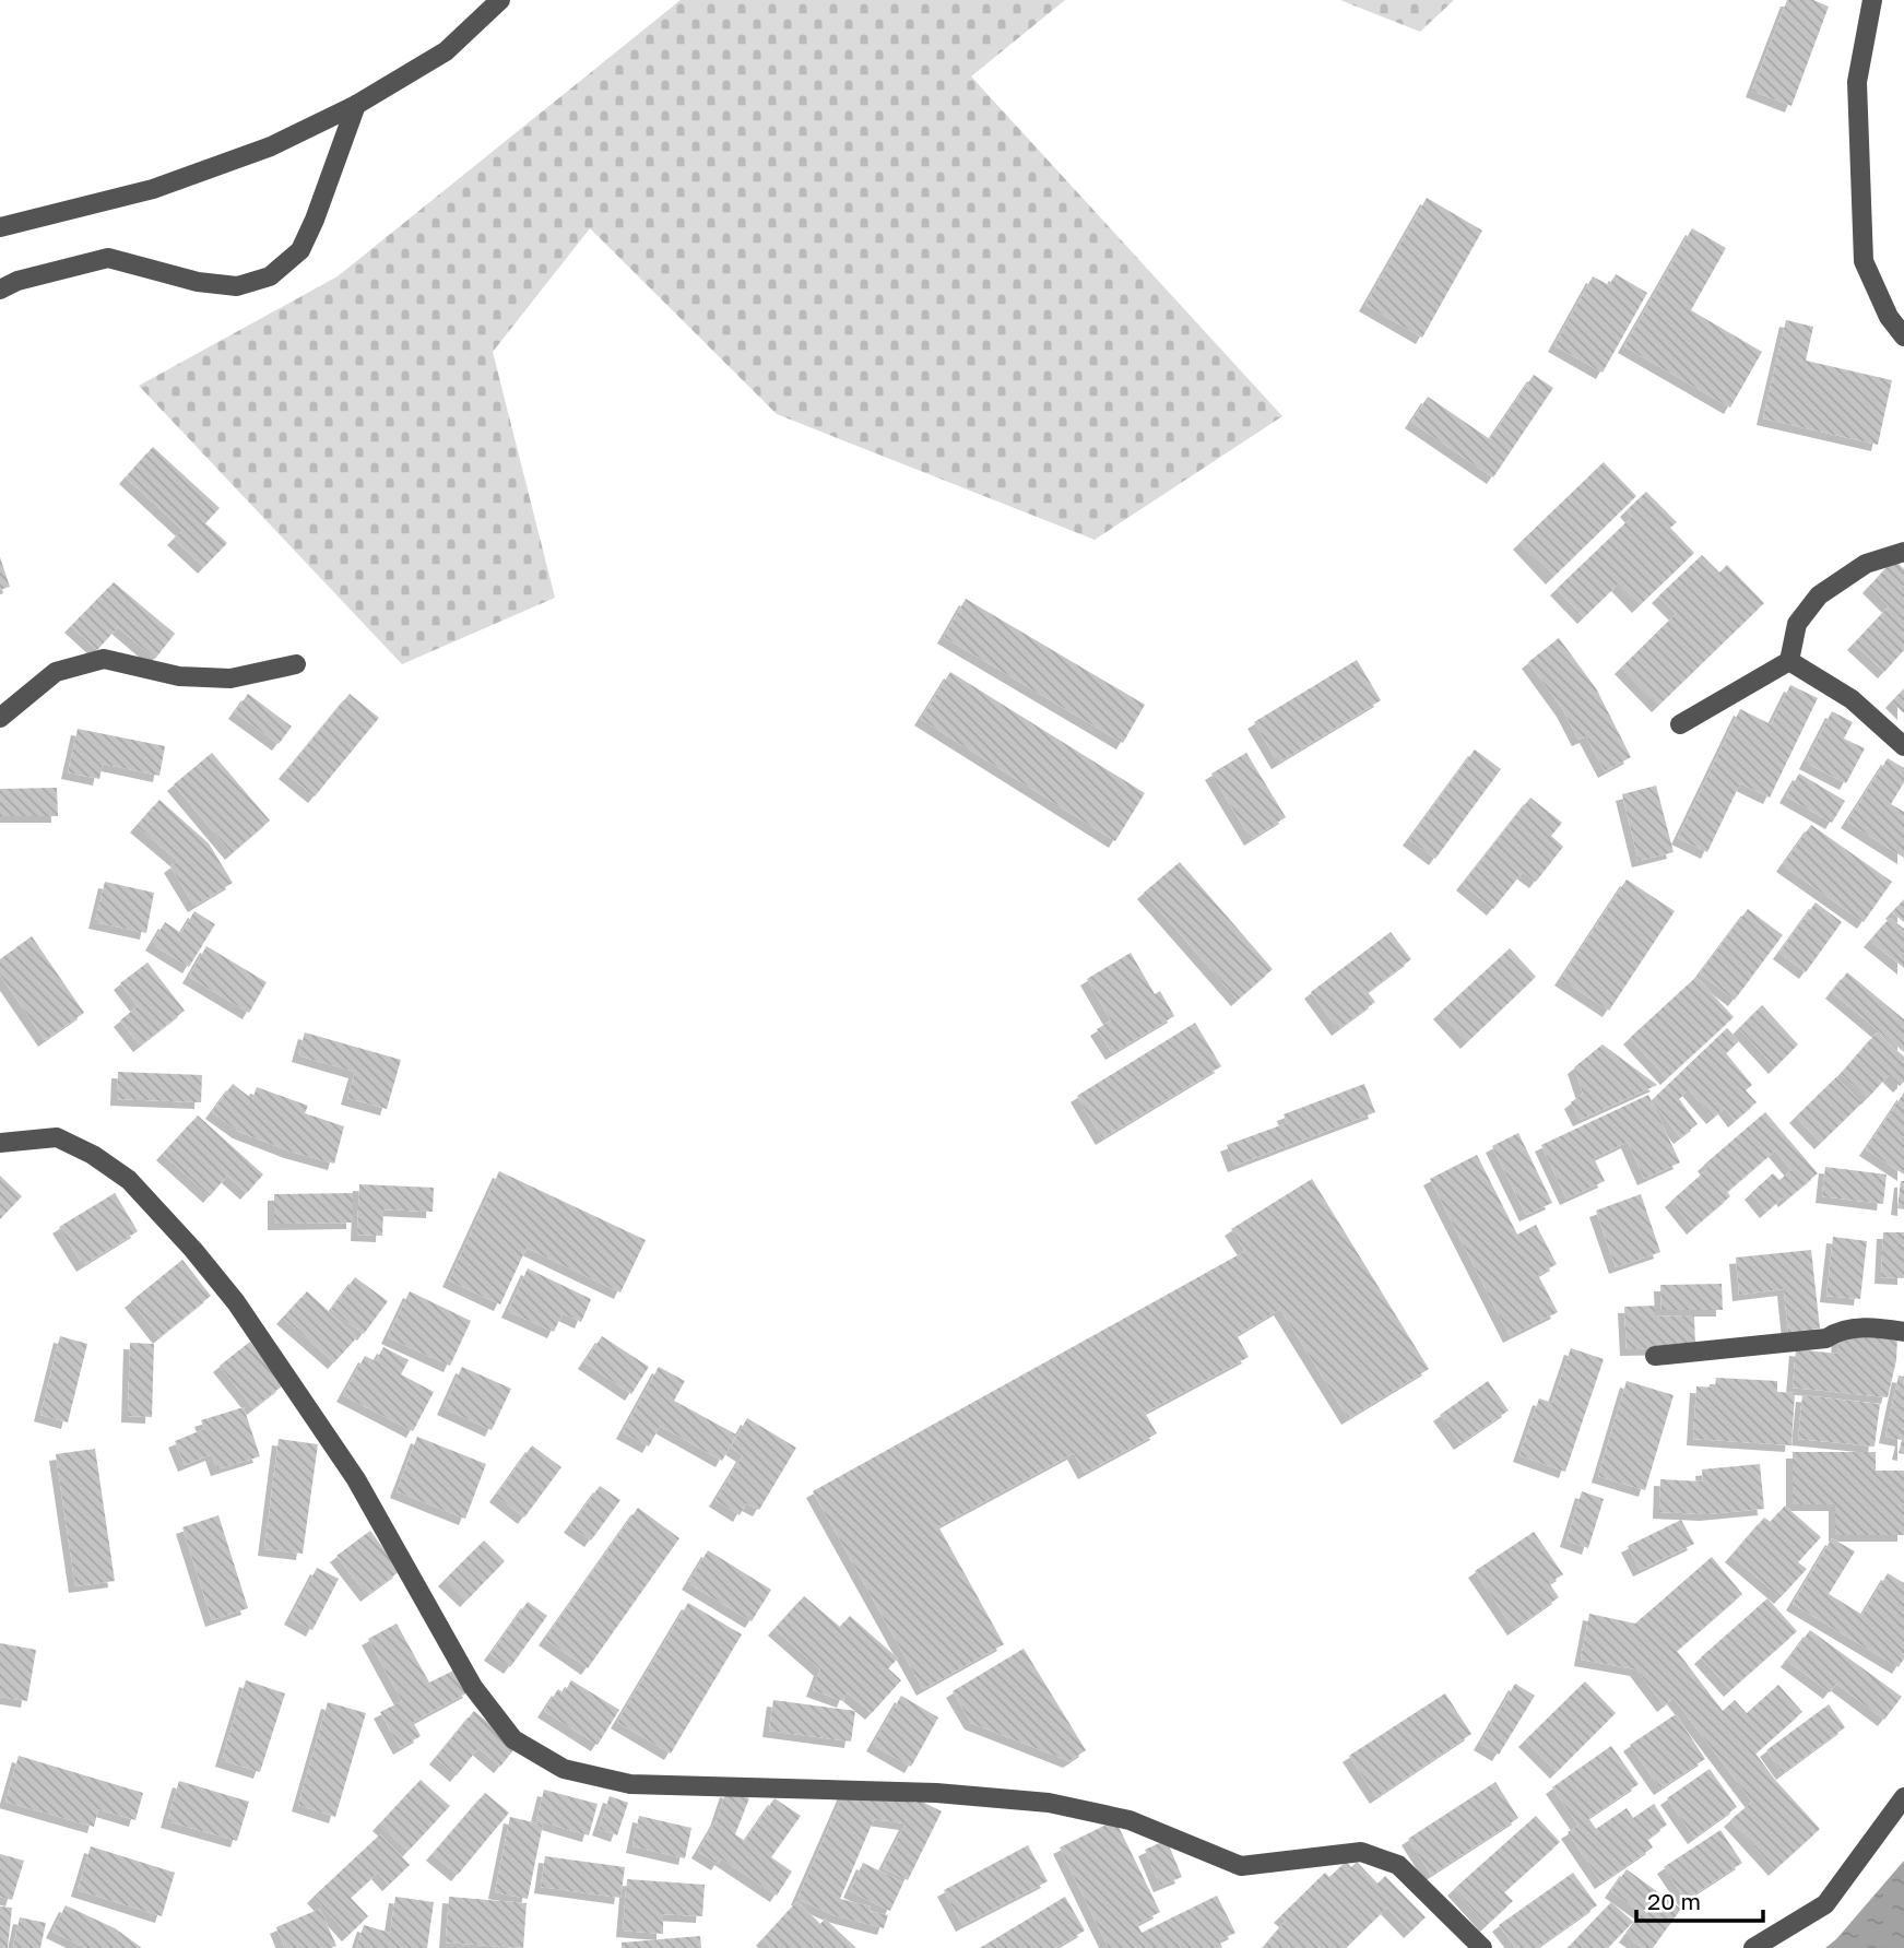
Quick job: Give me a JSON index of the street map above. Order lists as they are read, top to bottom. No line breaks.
{"scale_bar":"20 m"}
